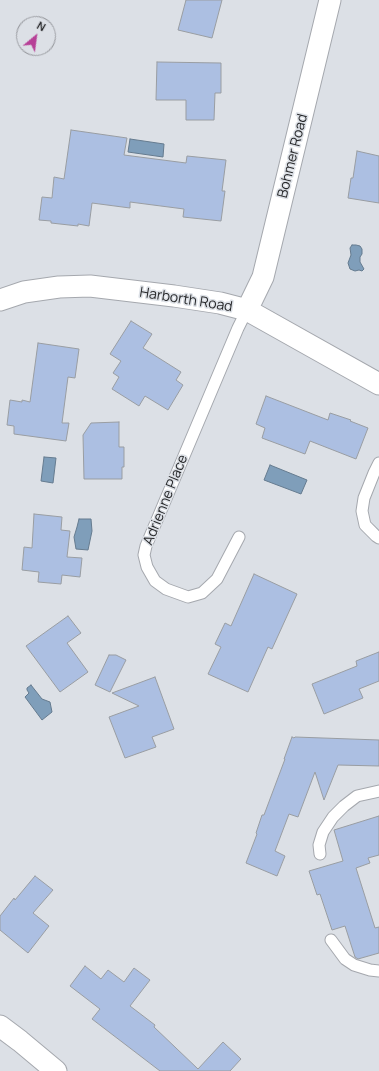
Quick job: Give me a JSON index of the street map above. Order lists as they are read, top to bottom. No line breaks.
{"streets":{"street":["Bohmer Road","Harborth Road"],"lane":["Adrienne Place"]},"crossings":[["Bohmer Road","Harborth Road"],["Bohmer Road","Adrienne Place"],["Harborth Road","Adrienne Place"]],"north":"top right"}
